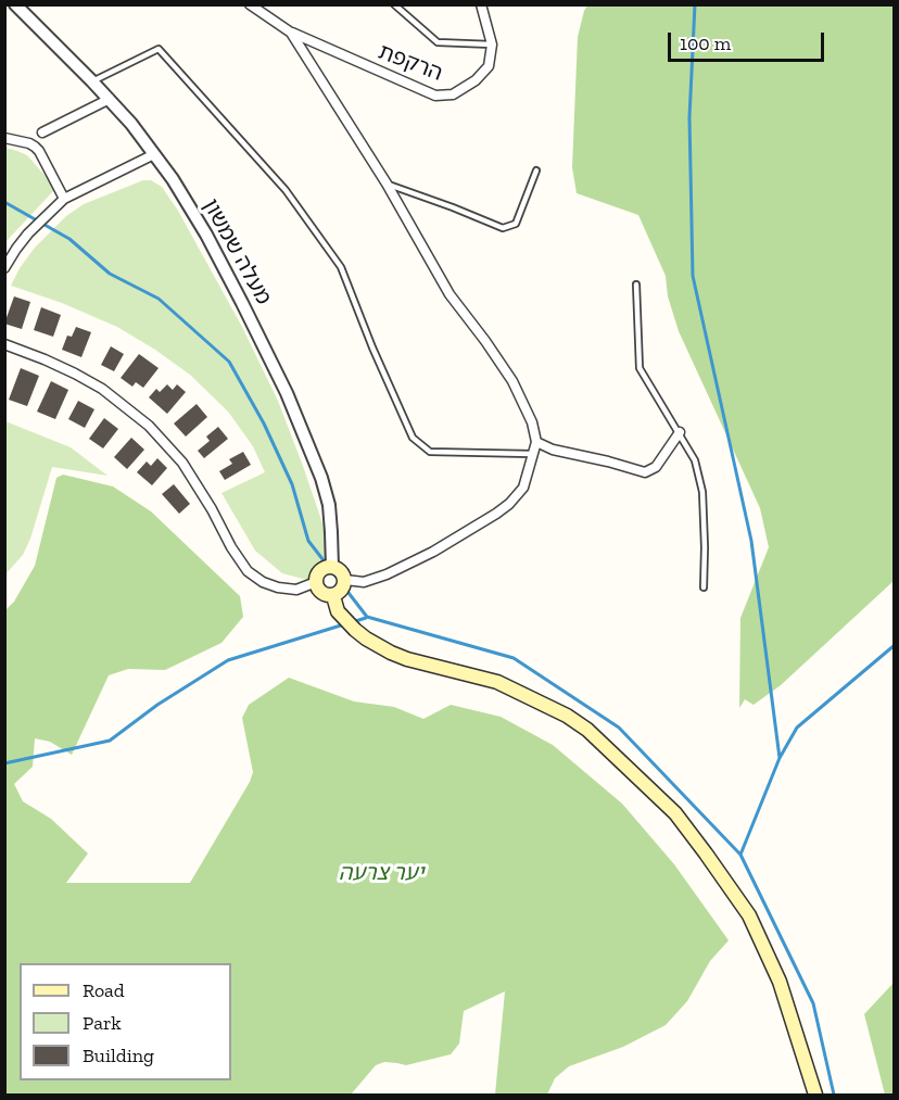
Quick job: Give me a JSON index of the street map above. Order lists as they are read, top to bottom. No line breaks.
{"streets":{"street":["הרקפת","מעלה שמשון"]},"parks":["יער צרעה"],"legend":["Road","Park","Building"],"scale_bar":"100 m"}
